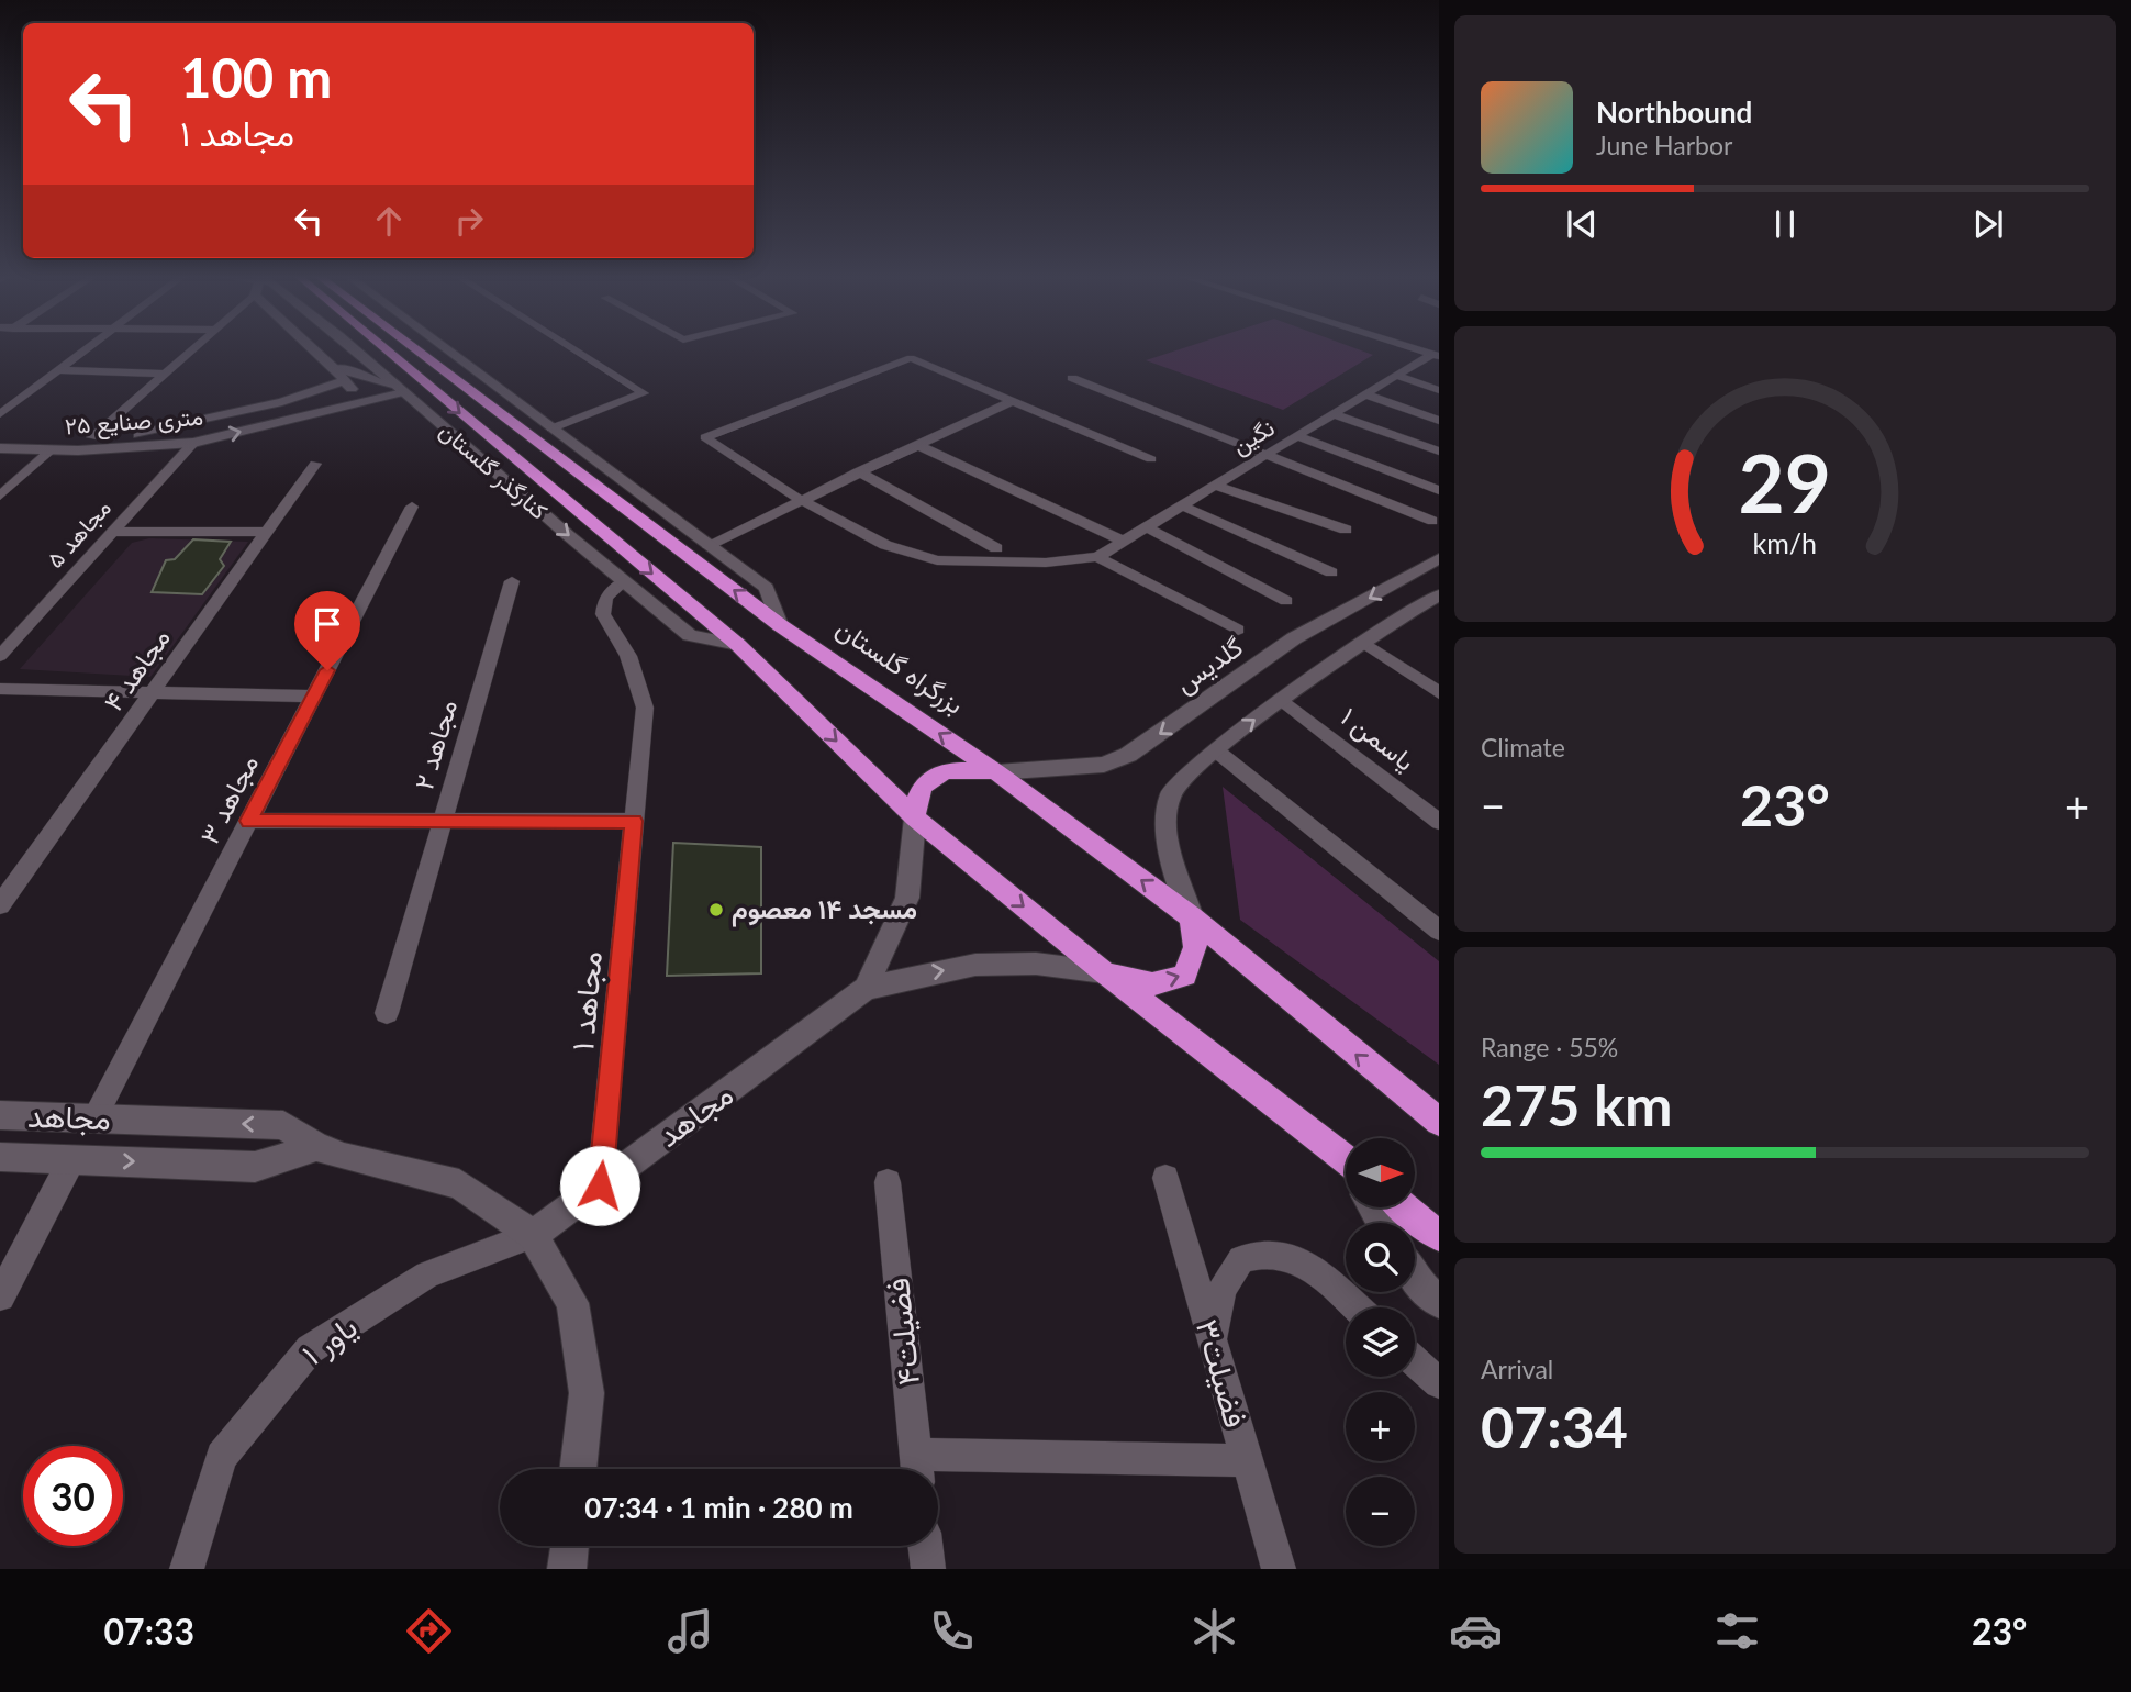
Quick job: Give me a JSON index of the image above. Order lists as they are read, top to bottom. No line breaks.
{"streets":{"highway":["بزرگراه گلستان"],"street":["۲۵ متری صنایع","نگین","کنارگذر گلستان","۵ مجاهد","گلدیس","مجاهد ۴","یاسمن ۱","مجاهد ۲","مجاهد ۳","۱ مجاهد","مجاهد","فضیلت۴","یاور ۱","فضیلت۳"]},"crossings":[["۲۵ متری صنایع","کنارگذر گلستان"],["۲۵ متری صنایع","۵ مجاهد"],["کنارگذر گلستان","۱ مجاهد"],["گلدیس","بزرگراه گلستان"],["مجاهد ۳","مجاهد"],["۱ مجاهد","مجاهد"],["مجاهد","یاور ۱"]],"places":["مسجد ۱۴ معصوم"],"north":"right","page":{"turn":["100 m","۱ مجاهد"],"song":["Northbound","June Harbor"],"tile":["Climate",["Range · 55%","275 km"],["Arrival","07:34"]],"heat":["−","23°","+"],"map_buttons":["+","−"],"limit":"30","trip":"07:34 · 1 min · 280 m","tabs":["07:33","23°"],"gauge":["29","km/h"]}}
